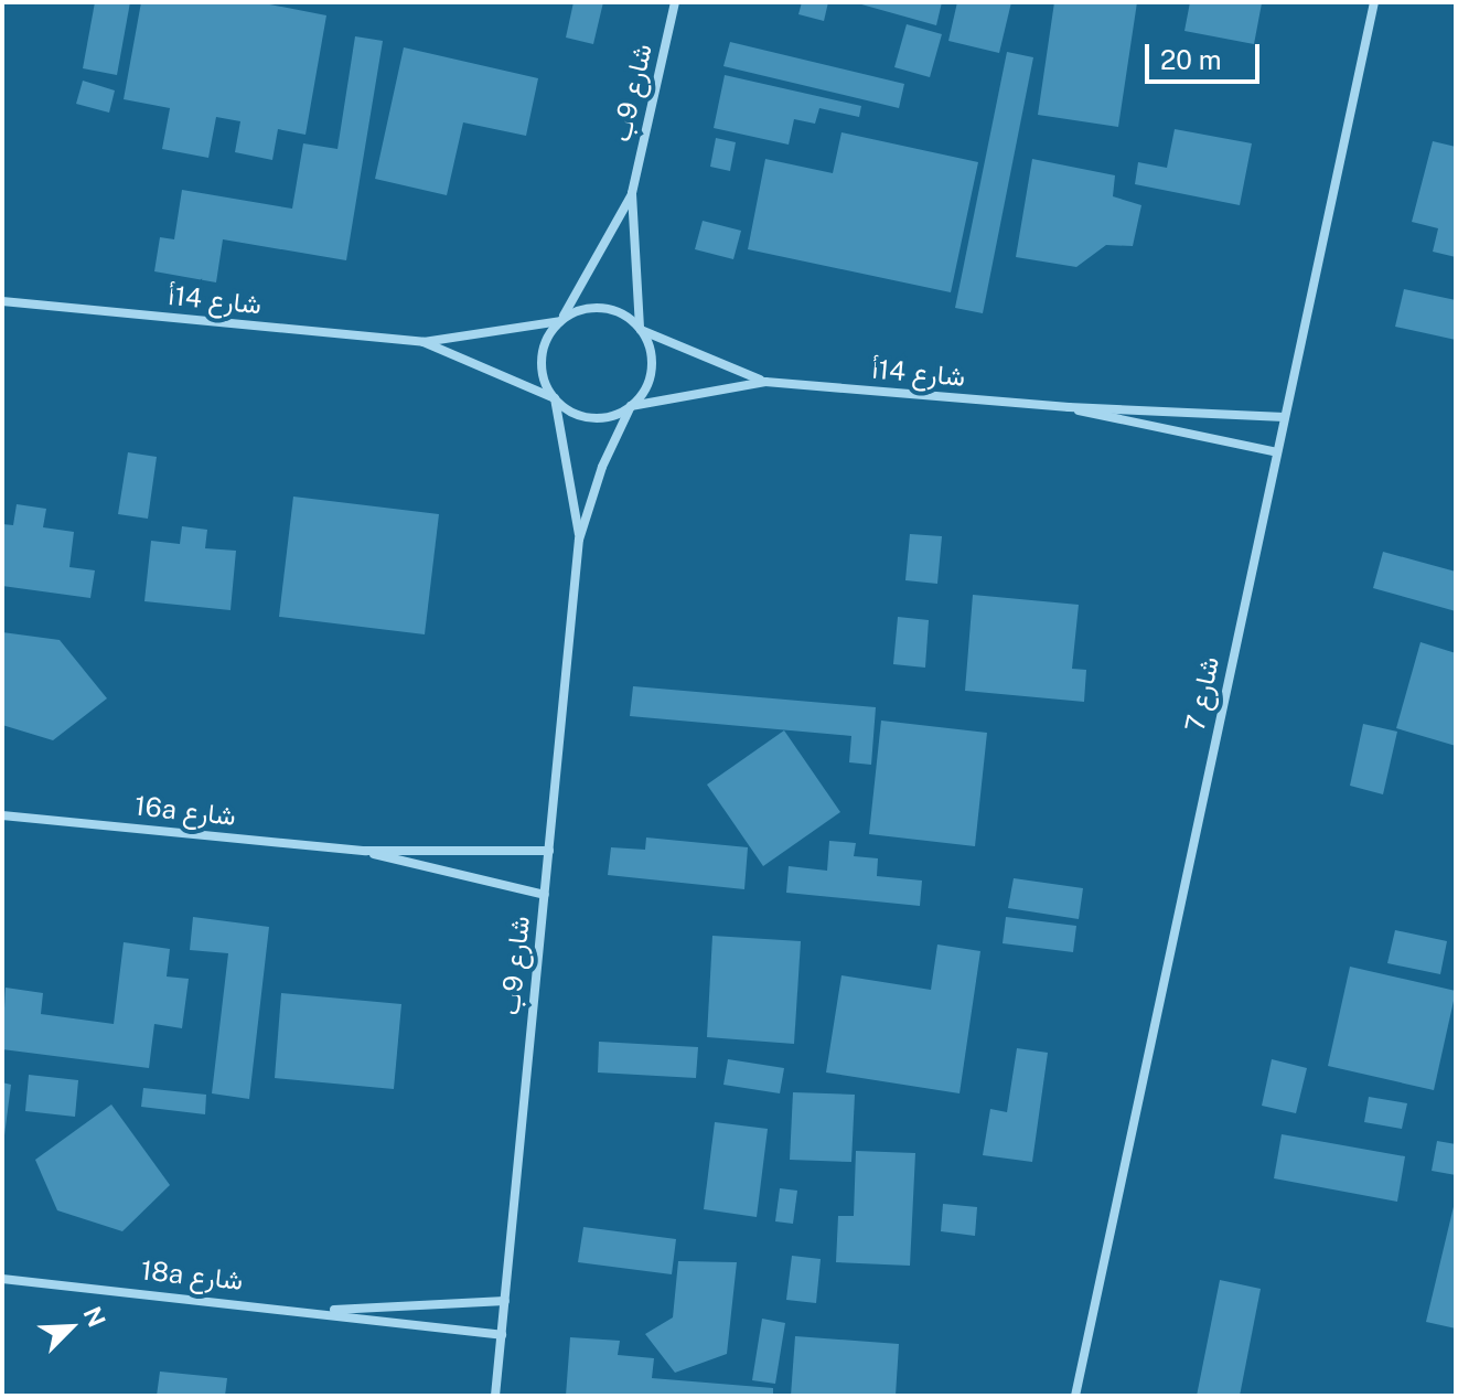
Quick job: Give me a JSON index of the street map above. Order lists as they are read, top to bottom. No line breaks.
{"streets":{"street":["شارع 9ب","شارع 14أ","شارع 7","16a شارع","18a شارع"]},"crossings":[["شارع 9ب","شارع 14أ"],["شارع 9ب","16a شارع"],["شارع 9ب","18a شارع"],["شارع 14أ","شارع 7"]],"scale_bar":"20 m","north":"top right"}
